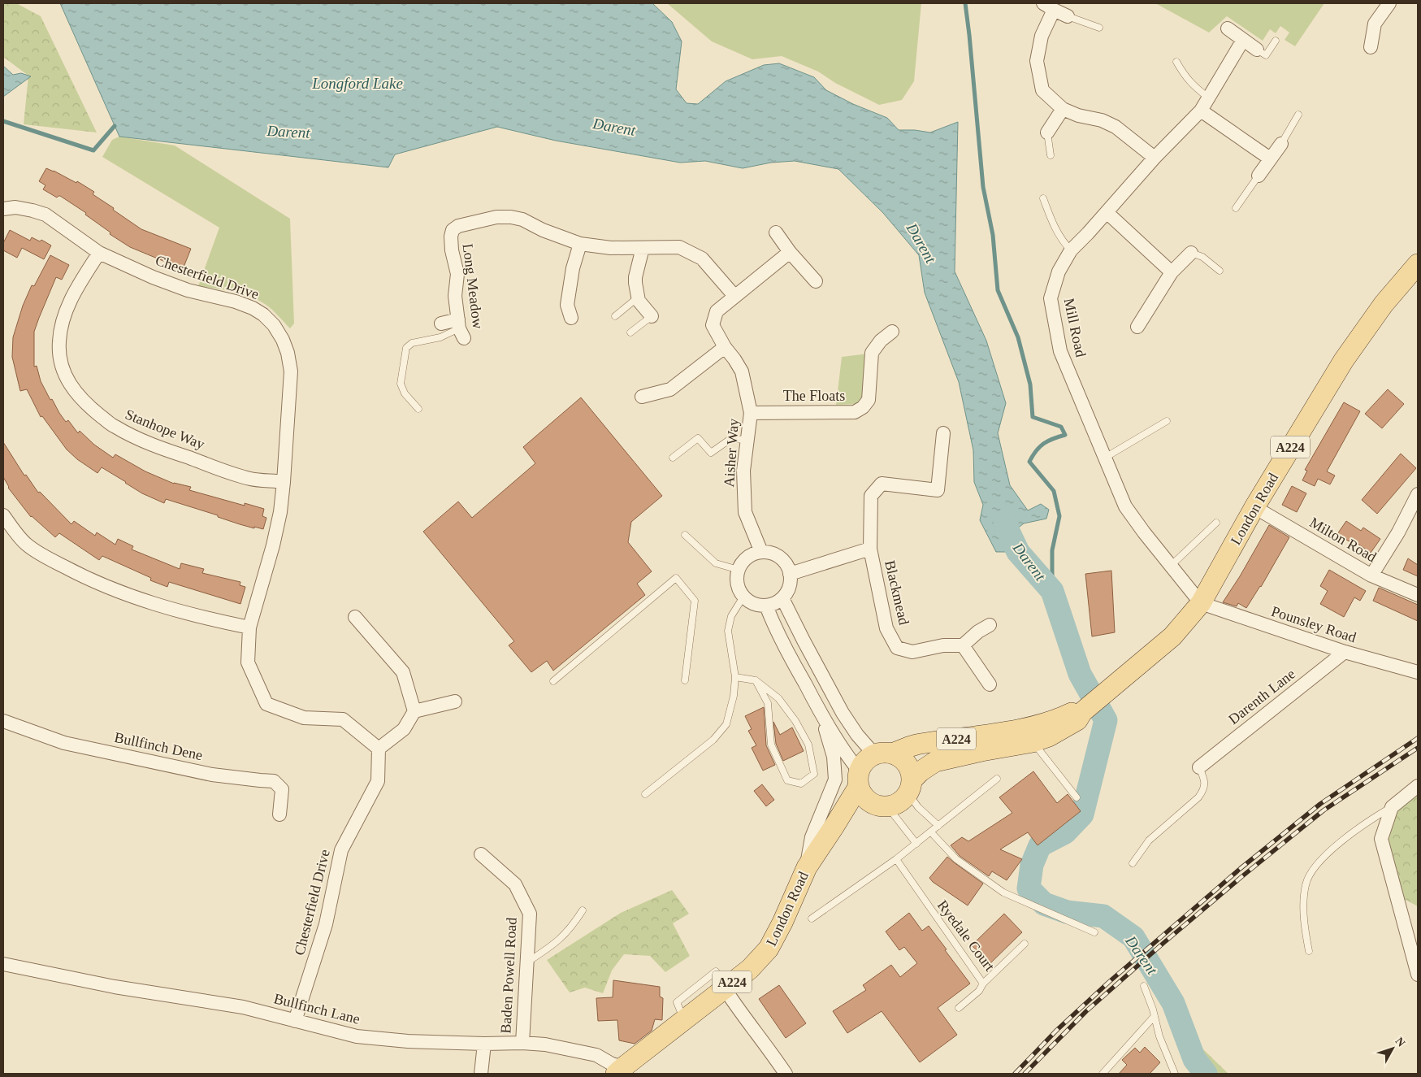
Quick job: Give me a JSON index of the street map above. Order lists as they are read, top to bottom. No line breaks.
{"streets":{"main road":["A224","London Road"],"street":["Chesterfield Drive","Long Meadow","Mill Road","The Floats","Stanhope Way","Aisher Way","Milton Road","Blackmead","Pounsley Road","Darenth Lane","Bullfinch Dene","Baden Powell Road","Bullfinch Lane"],"lane":["Ryedale Court"]},"crossings":[["Chesterfield Drive","Stanhope Way"],["Chesterfield Drive","Bullfinch Lane"],["Long Meadow","Aisher Way"],["Mill Road","London Road"],["Mill Road","Pounsley Road"],["The Floats","Aisher Way"],["Aisher Way","Blackmead"],["London Road","Milton Road"],["London Road","Pounsley Road"],["London Road","Bullfinch Lane"],["Pounsley Road","Darenth Lane"],["Baden Powell Road","Bullfinch Lane"]],"water":["Longford Lake","Darent"],"north":"top right"}
